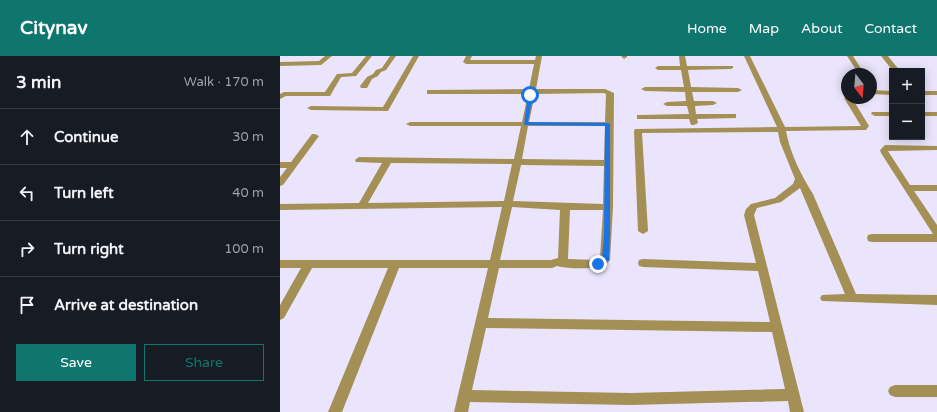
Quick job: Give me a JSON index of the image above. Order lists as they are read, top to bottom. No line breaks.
{"north":"bottom","page":{"header":"Citynav","nav":["Home","Map","About","Contact"],"heading":["3 min","Walk · 170 m"],"map_buttons":["+","−"],"list":[["Continue","30 m"],["Turn left","40 m"],["Turn right","100 m"],"Arrive at destination"],"buttons":["Save","Share"]}}
